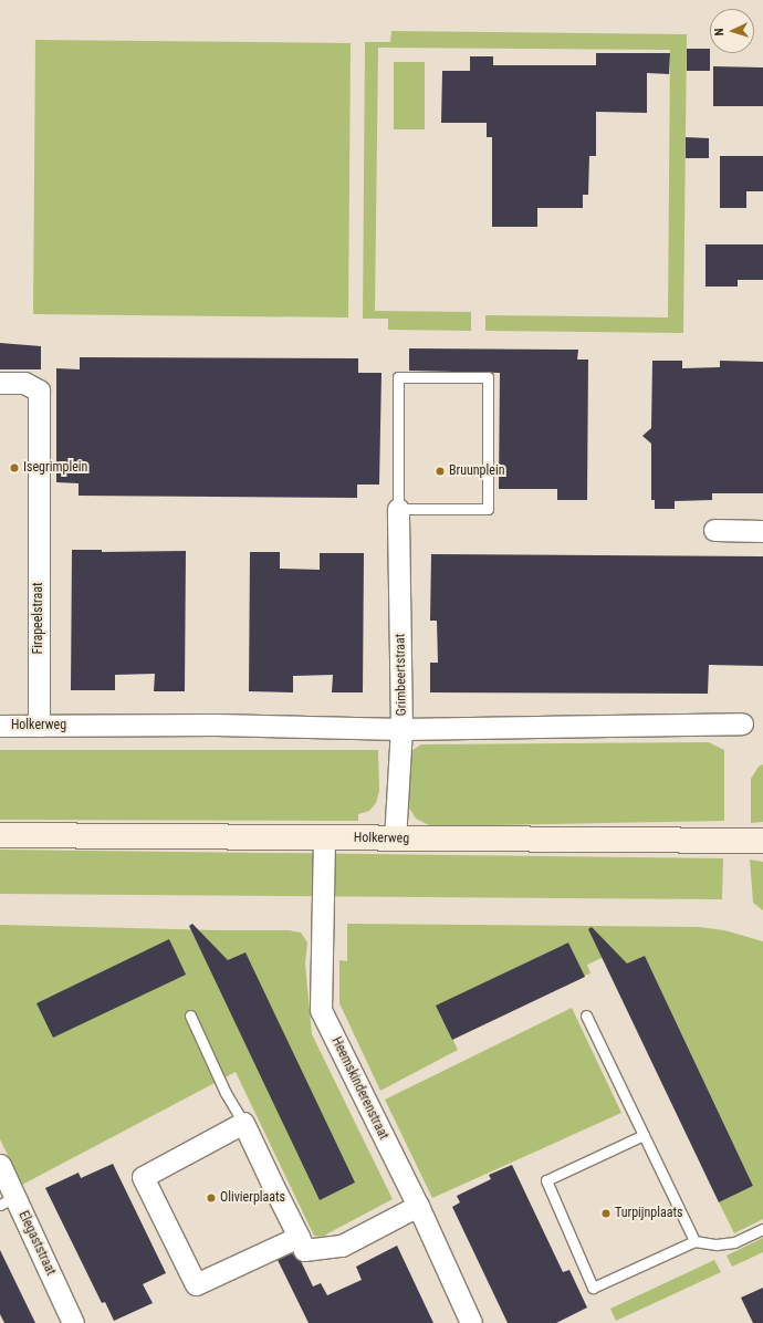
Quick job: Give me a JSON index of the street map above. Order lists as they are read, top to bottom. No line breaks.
{"streets":{"street":["Firapeelstraat","Grimbeertstraat","Holkerweg","Heemskinderenstraat","Elegaststraat"]},"crossings":[["Firapeelstraat","Holkerweg"],["Grimbeertstraat","Holkerweg"],["Holkerweg","Heemskinderenstraat"]],"places":["Isegrimplein","Bruunplein","Olivierplaats","Turpijnplaats"],"north":"left"}
